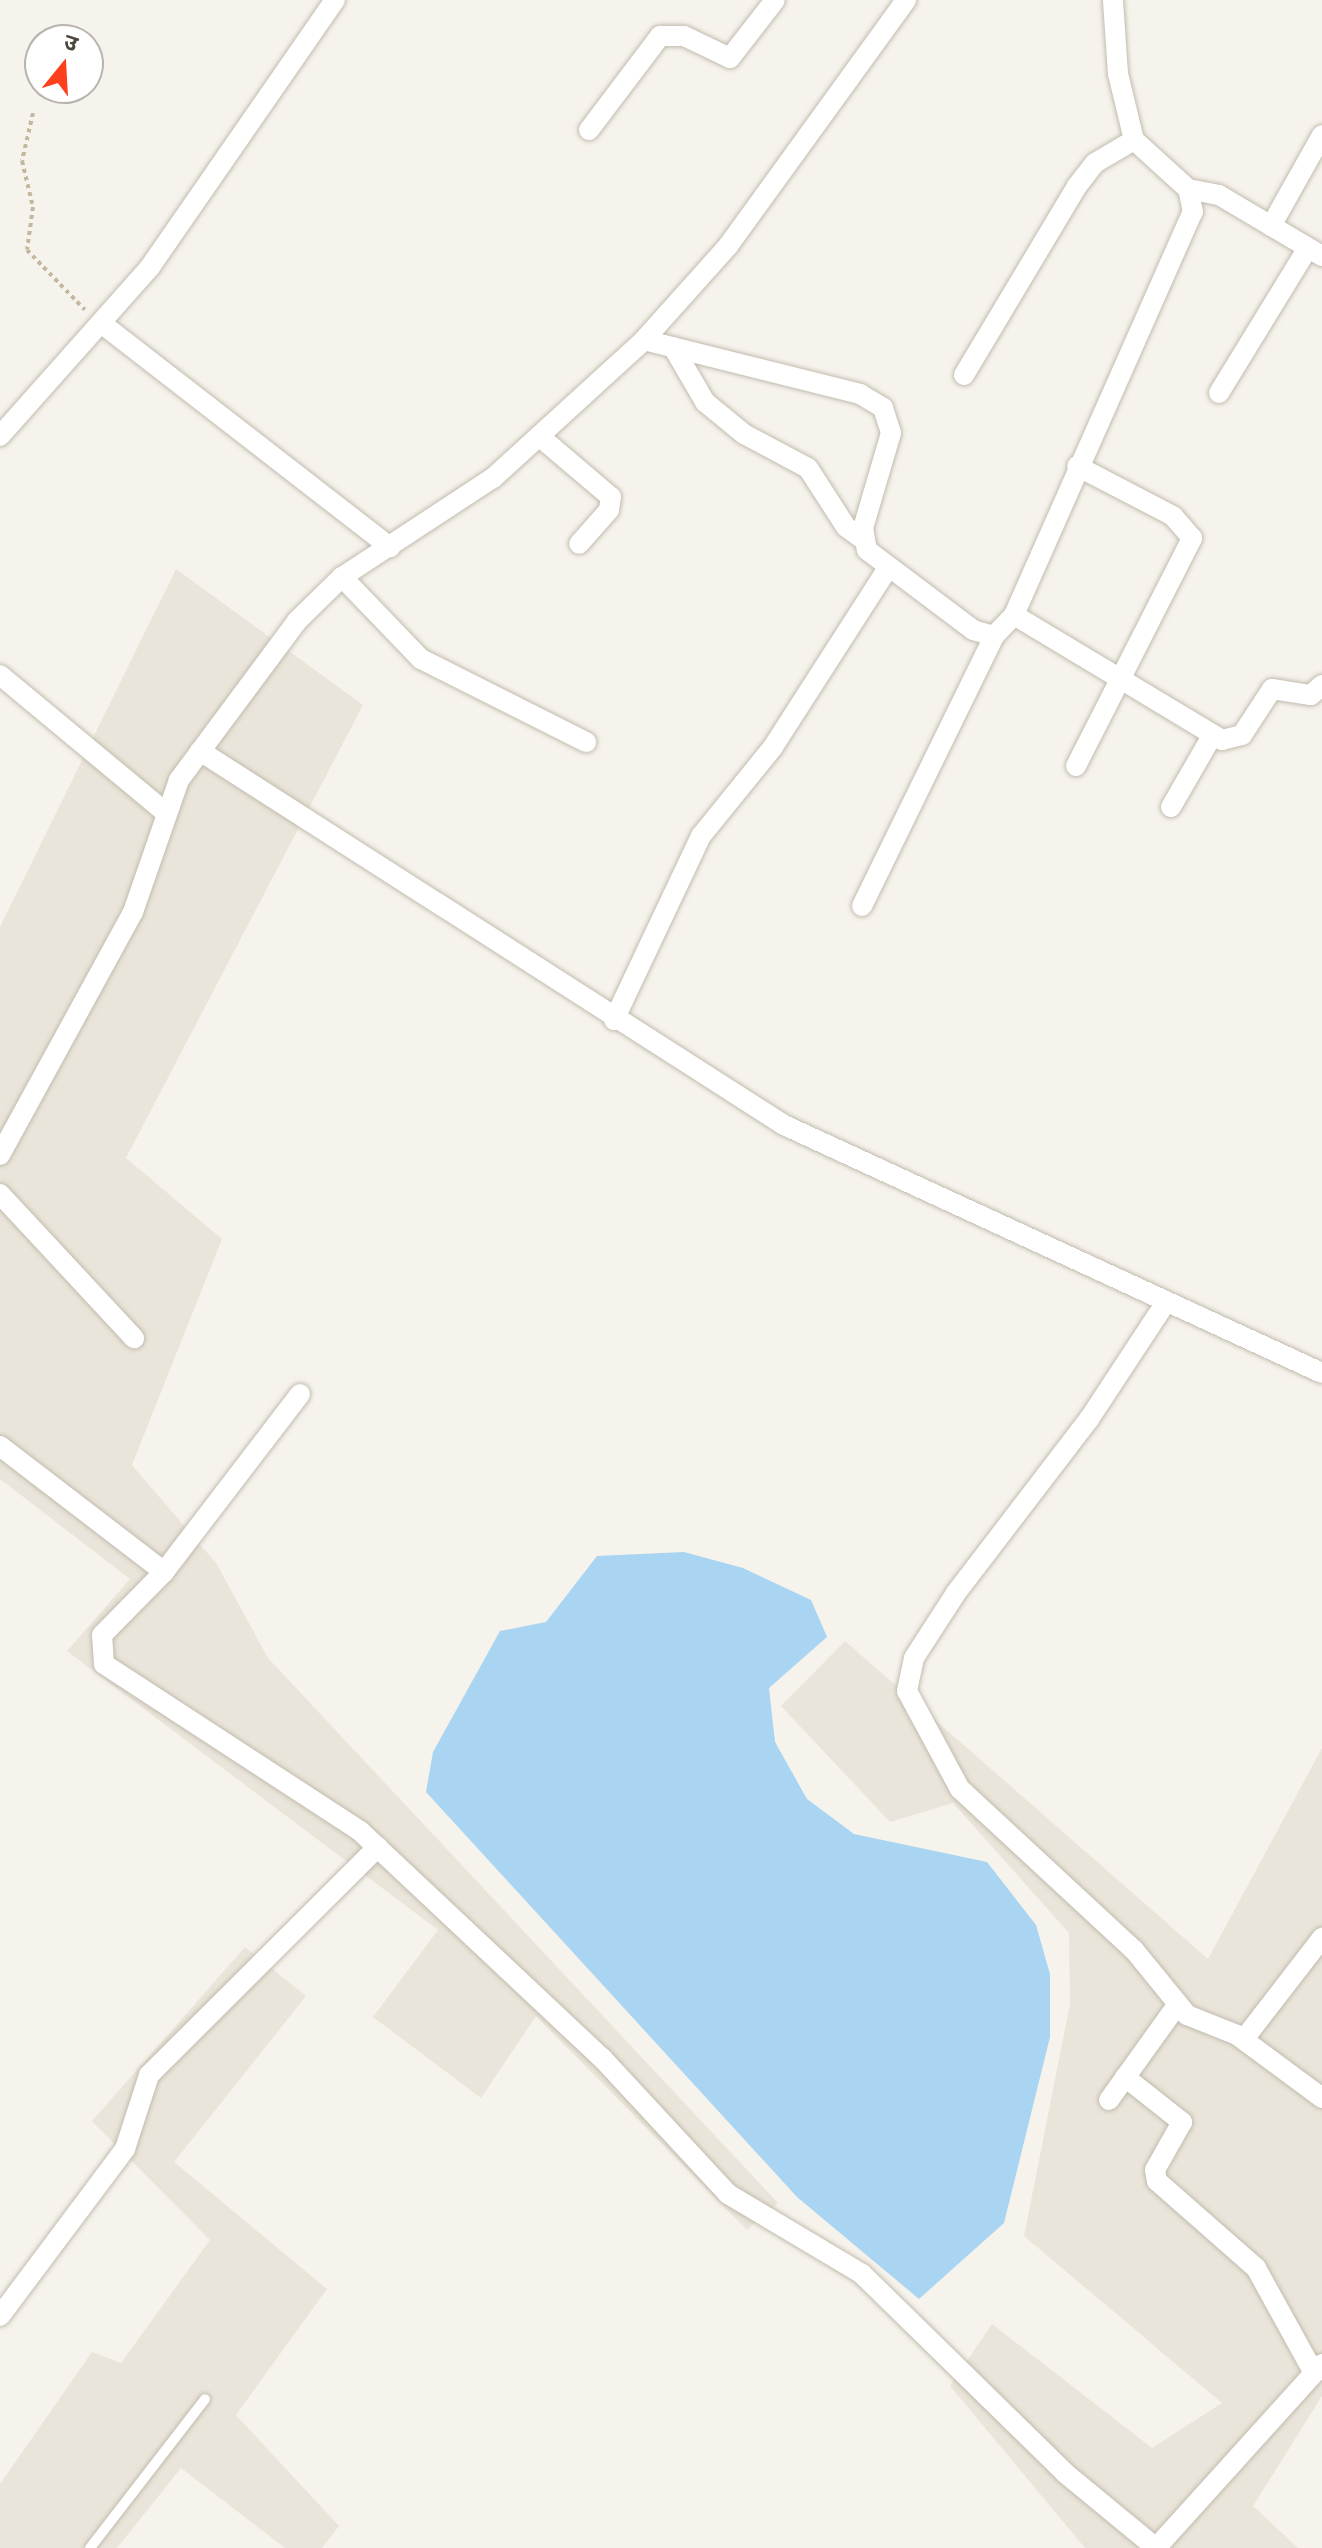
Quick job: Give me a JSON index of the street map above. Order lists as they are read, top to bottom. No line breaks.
{"north":"top"}
